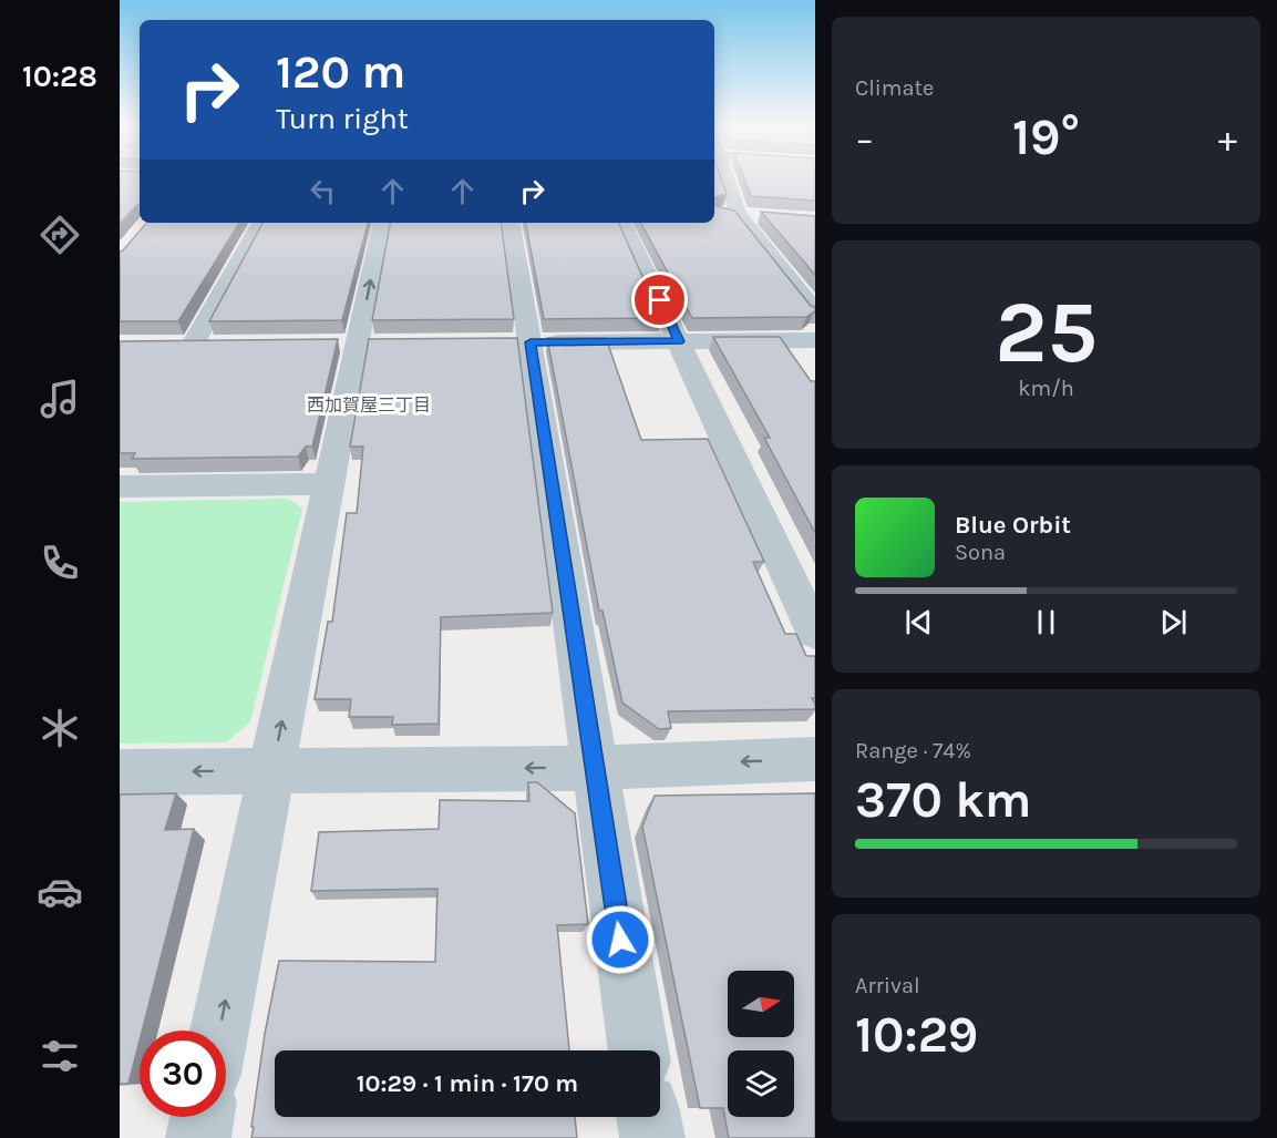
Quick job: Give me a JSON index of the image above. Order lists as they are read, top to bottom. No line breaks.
{"districts":["西加賀屋三丁目"],"north":"right","page":{"tabs":"10:28","tile":["Climate",["25","km/h"],["Range · 74%","370 km"],["Arrival","10:29"]],"turn":["120 m","Turn right"],"heat":["−","19°","+"],"song":["Blue Orbit","Sona"],"limit":"30","trip":"10:29 · 1 min · 170 m"}}
